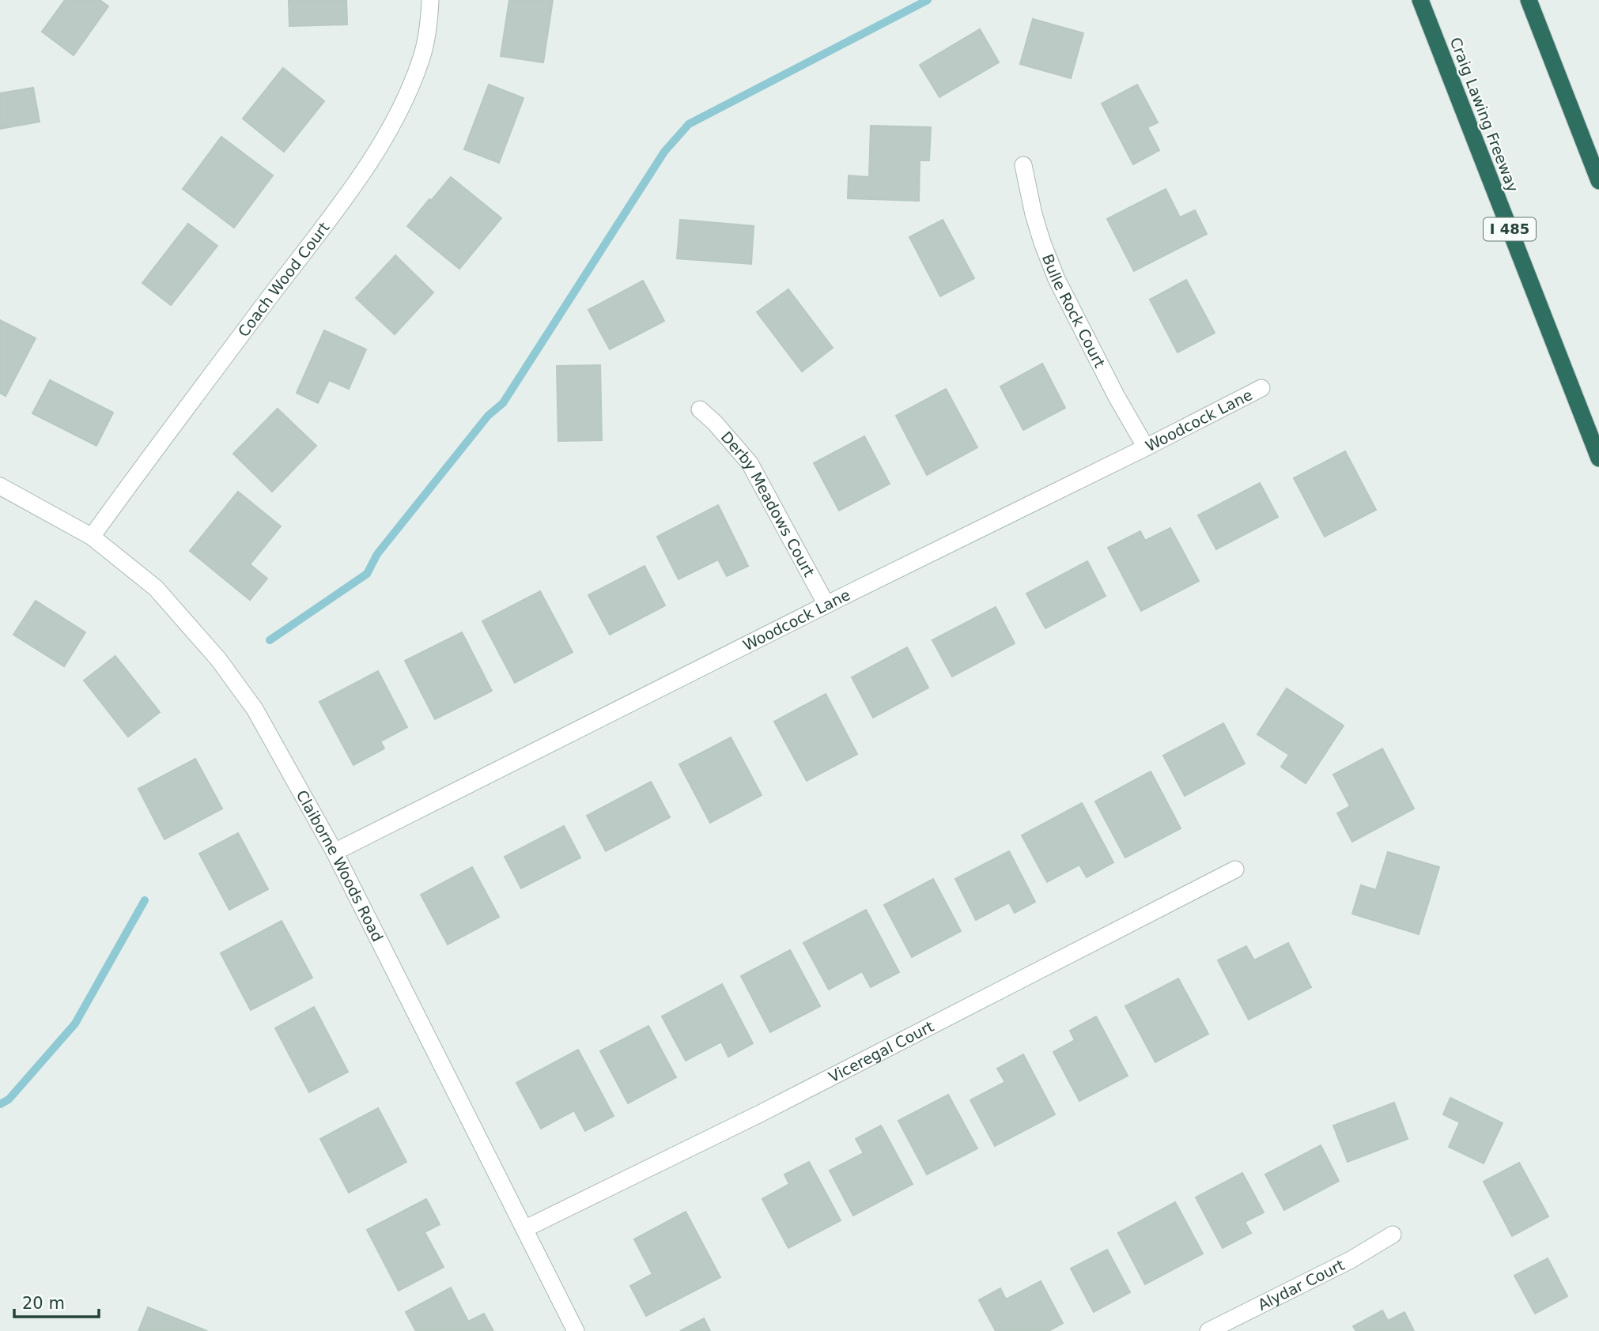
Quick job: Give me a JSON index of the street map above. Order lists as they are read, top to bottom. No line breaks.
{"streets":{"highway":["Craig Lawing Freeway","I 485"],"street":["Coach Wood Court","Bulle Rock Court","Woodcock Lane","Derby Meadows Court","Claiborne Woods Road","Viceregal Court","Alydar Court"]},"crossings":[["Coach Wood Court","Claiborne Woods Road"],["Bulle Rock Court","Woodcock Lane"],["Woodcock Lane","Derby Meadows Court"],["Woodcock Lane","Claiborne Woods Road"],["Claiborne Woods Road","Viceregal Court"]],"scale_bar":"20 m"}
